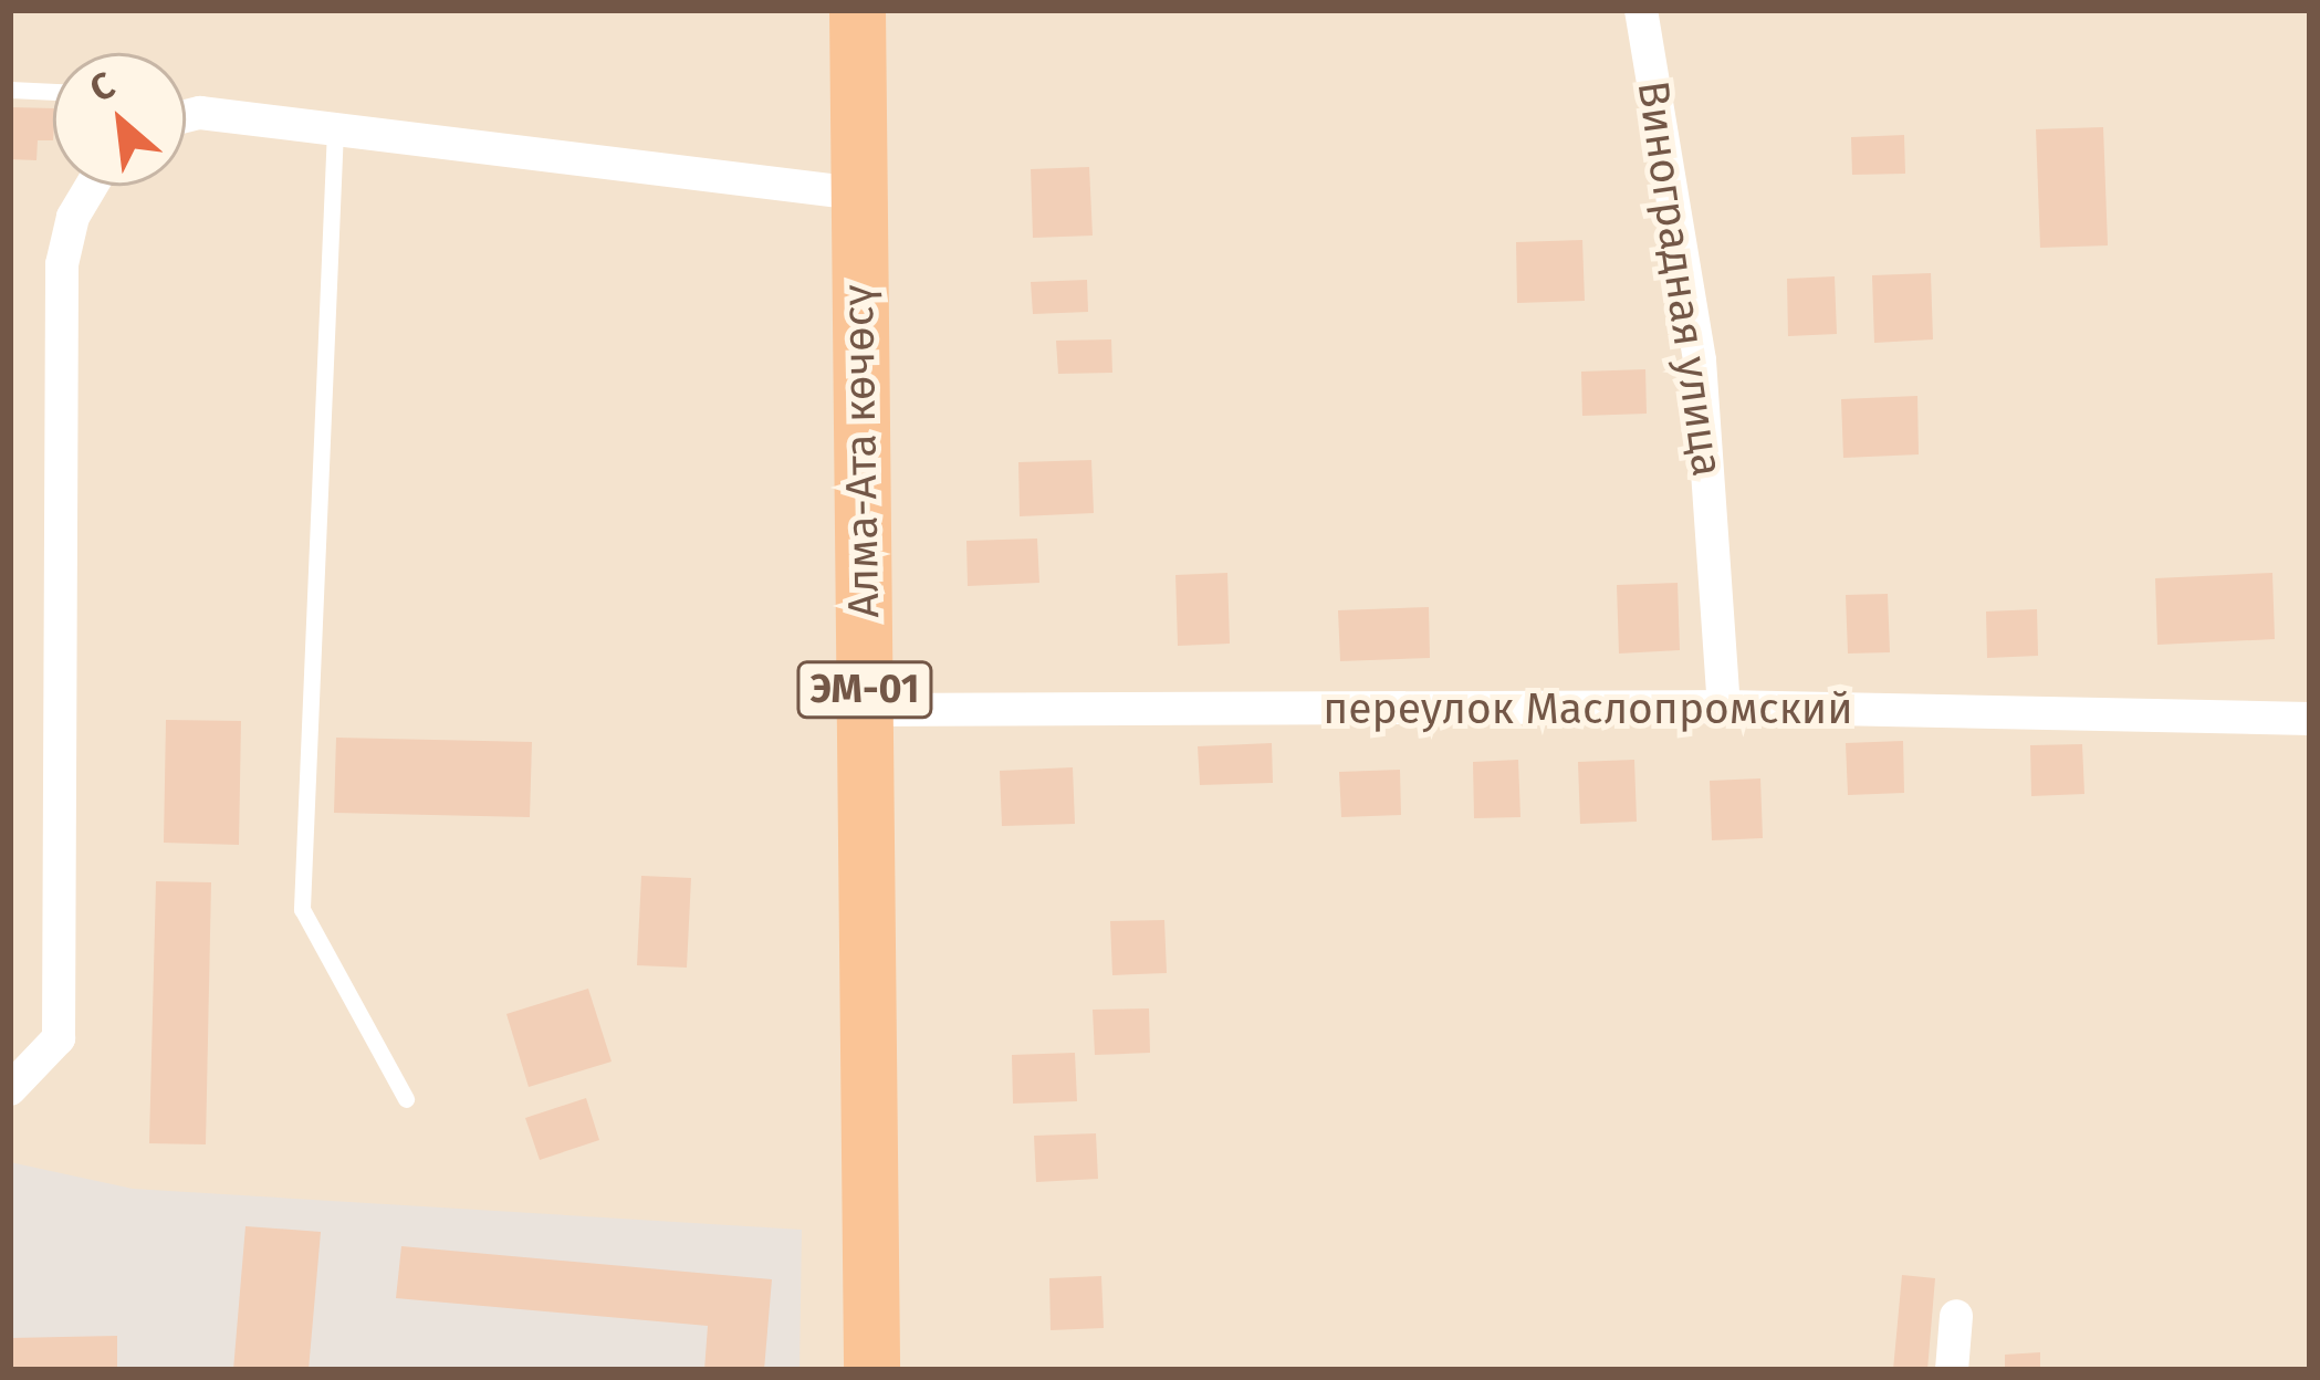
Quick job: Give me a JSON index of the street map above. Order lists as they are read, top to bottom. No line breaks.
{"streets":{"highway":["Алма-Ата көчөсү","ЭМ-01"],"street":["Виноградная улица","переулок Маслопромский"]},"crossings":[["Виноградная улица","переулок Маслопромский"],["Алма-Ата көчөсү","переулок Маслопромский"]],"north":"top left"}
